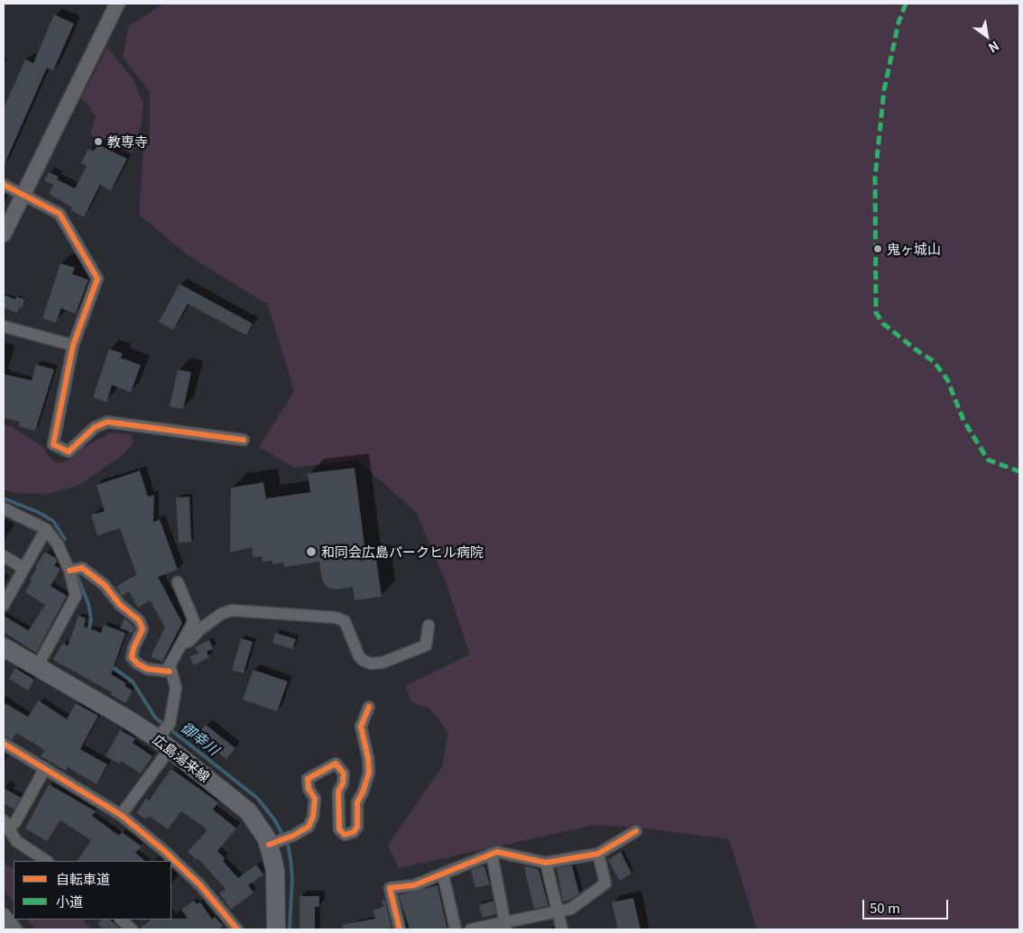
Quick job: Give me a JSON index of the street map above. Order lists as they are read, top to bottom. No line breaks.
{"streets":{"main road":["広島湯来線"]},"water":["御幸川"],"places":["教専寺","鬼ヶ城山","和同会広島パークヒル病院"],"legend":["自転車道","小道"],"scale_bar":"50 m","north":"bottom right"}
